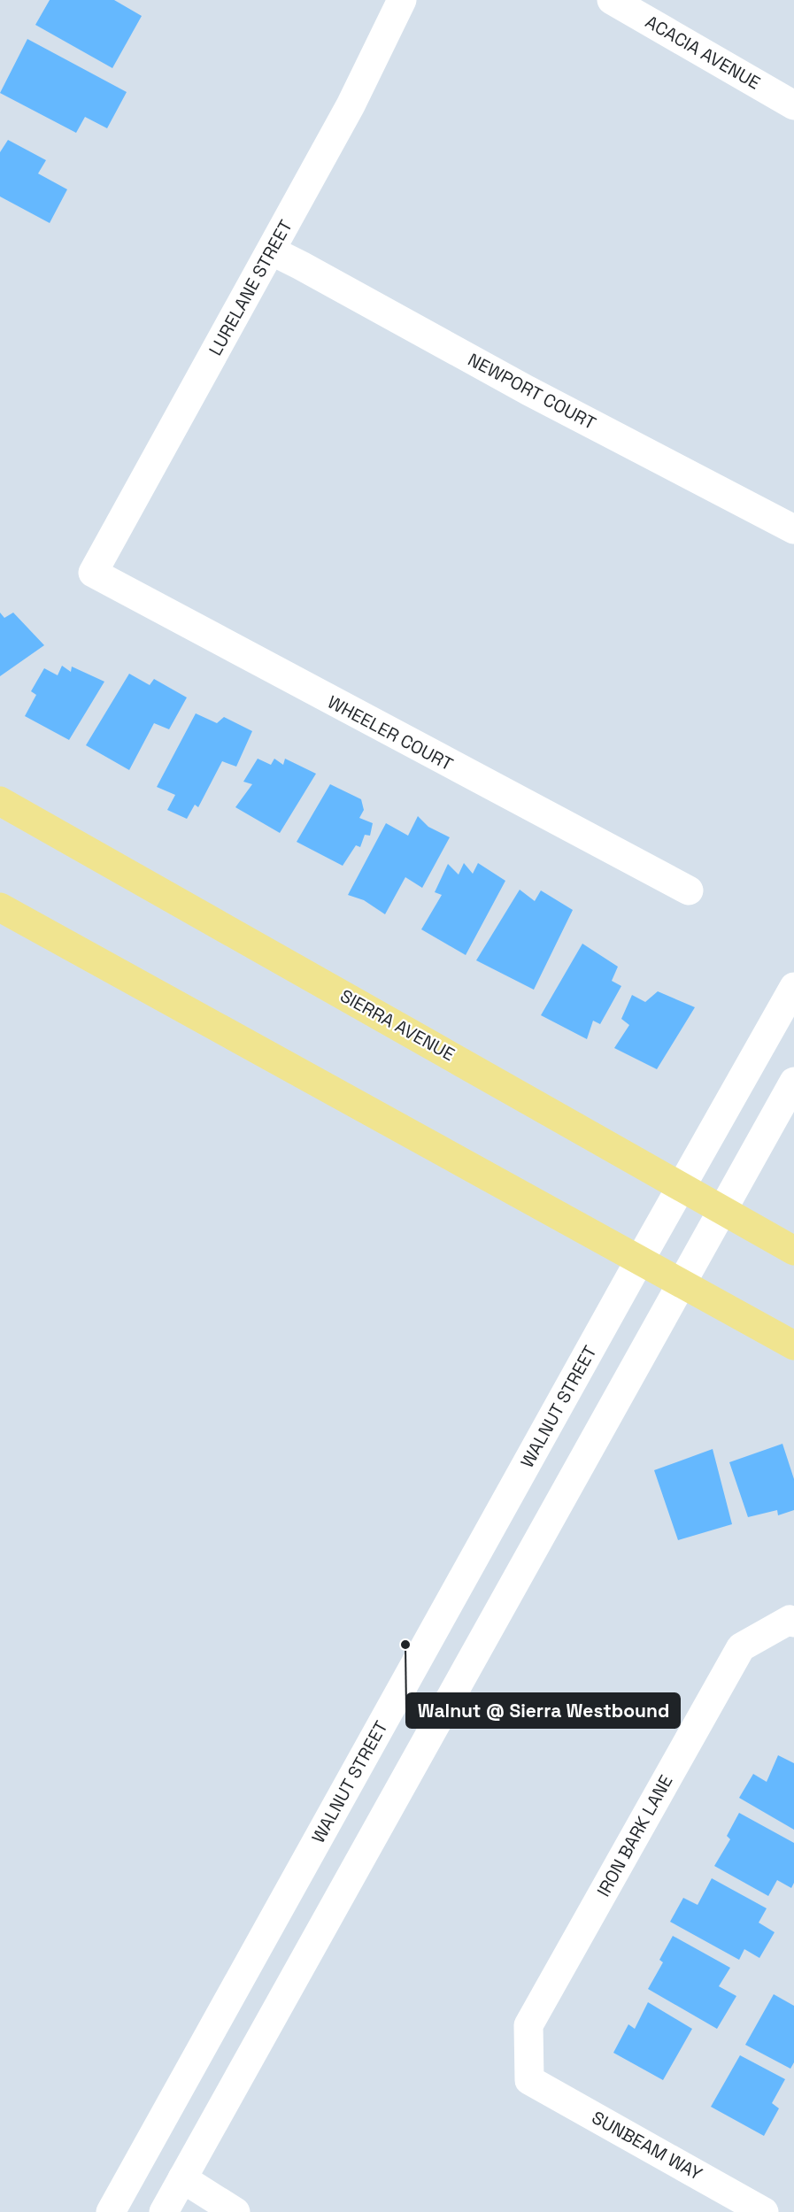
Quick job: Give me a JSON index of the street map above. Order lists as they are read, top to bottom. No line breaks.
{"streets":{"main road":["SIERRA AVENUE"],"street":["ACACIA AVENUE","LURELANE STREET","NEWPORT COURT","WHEELER COURT","WALNUT STREET","IRON BARK LANE","SUNBEAM WAY"]},"crossings":[["LURELANE STREET","NEWPORT COURT"],["LURELANE STREET","WHEELER COURT"],["SIERRA AVENUE","WALNUT STREET"],["IRON BARK LANE","SUNBEAM WAY"]],"places":["Walnut @ Sierra Westbound"]}
